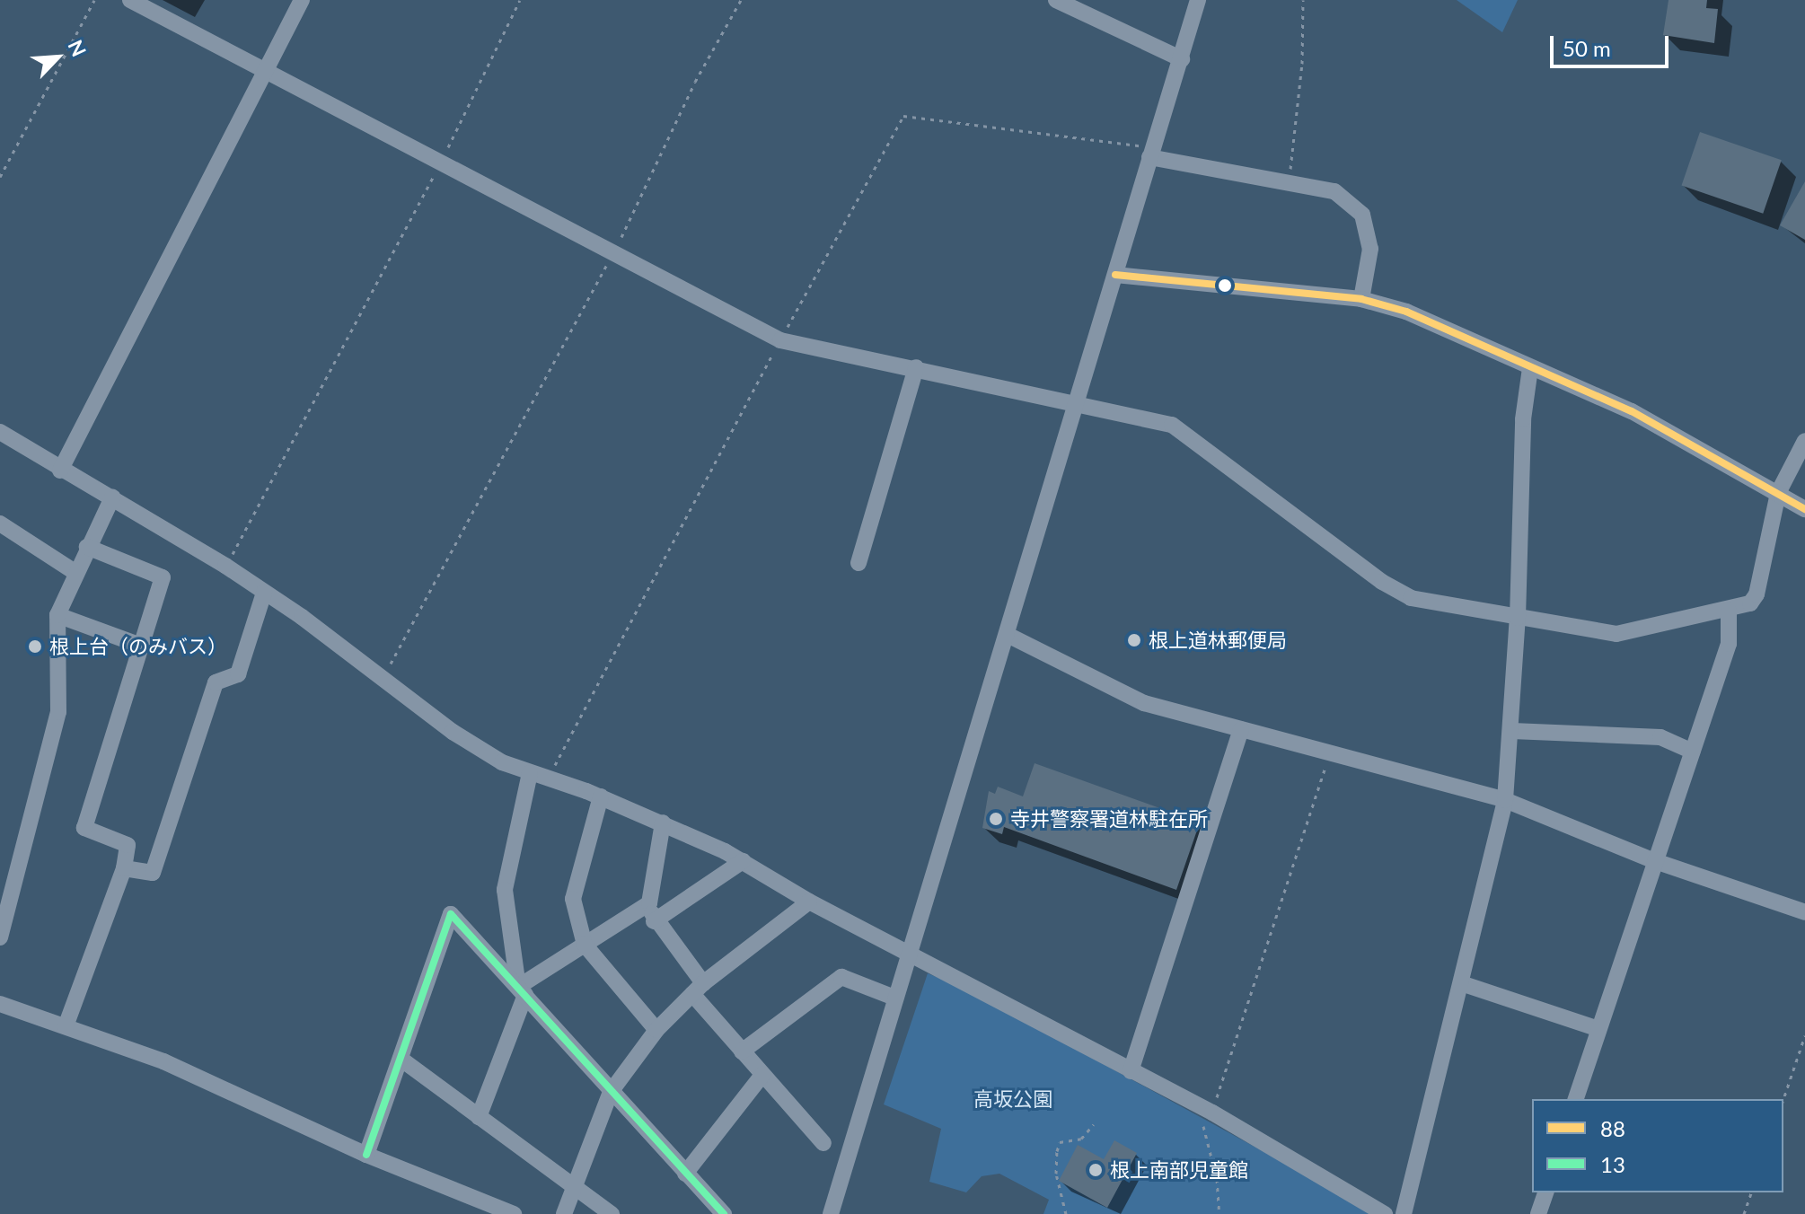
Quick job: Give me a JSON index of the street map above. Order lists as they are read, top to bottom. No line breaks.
{"parks":["高坂公園"],"places":["根上道林郵便局","根上台（のみバス）","寺井警察署道林駐在所","根上南部児童館"],"lines":["transit line 88","transit line 13"],"legend":["88","13"],"scale_bar":"50 m","north":"top right"}
